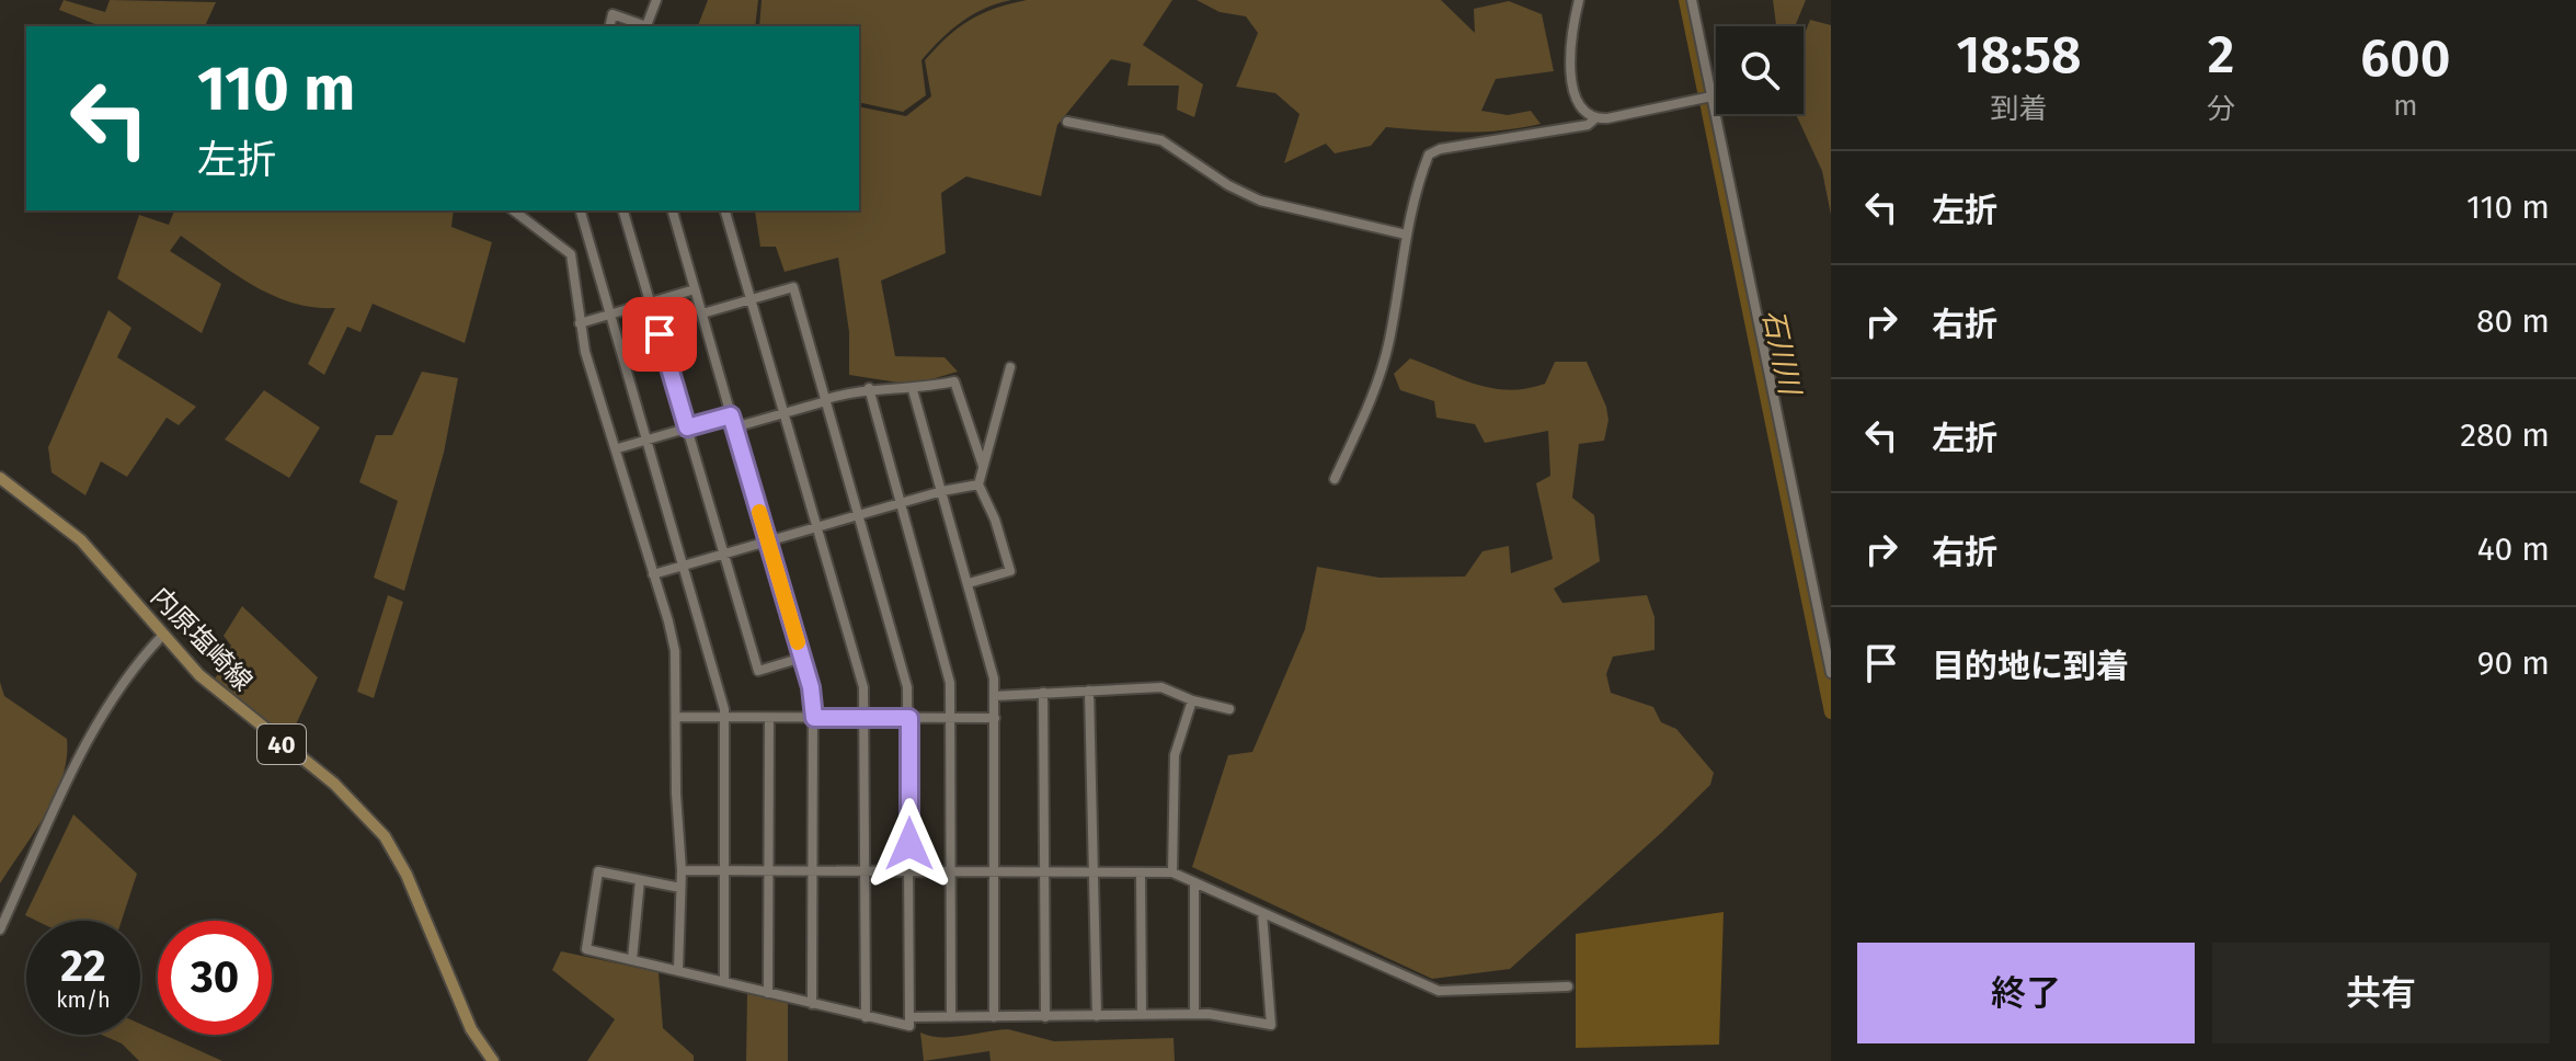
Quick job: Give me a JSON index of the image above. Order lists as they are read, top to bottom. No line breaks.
{"streets":{"main road":["内原塩崎線","40"]},"water":["石川川"],"page":{"eta":["18:58","到着","2","分","600","m"],"turn":["110 m","左折"],"list":[{"name":"左折","value":"110 m"},{"name":"右折","value":"80 m"},{"name":"左折","value":"280 m"},{"name":"右折","value":"40 m"},{"name":"目的地に到着","value":"90 m"}],"speed":"22 km/h","limit":"30","buttons":["終了","共有"]}}
